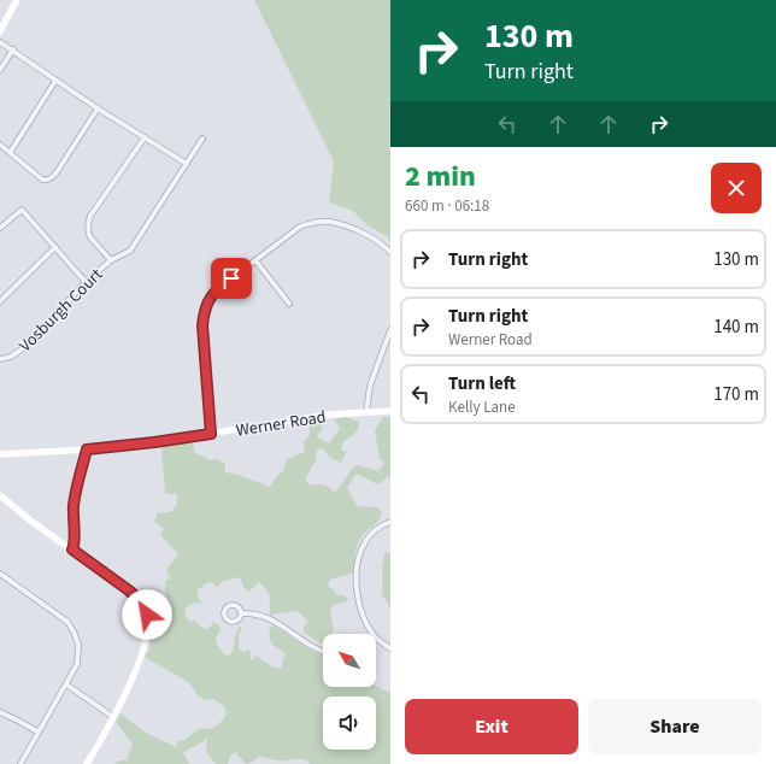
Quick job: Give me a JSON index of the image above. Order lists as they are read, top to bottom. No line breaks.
{"streets":{"street":["Vosburgh Court","Werner Road"]},"north":"top left","page":{"turn":["130 m","Turn right"],"heading":["2 min","660 m · 06:18"],"list":[{"name":"Turn right","value":"130 m"},{"name":"Turn right","note":"Werner Road","value":"140 m"},{"name":"Turn left","note":"Kelly Lane","value":"170 m"}],"buttons":["Exit","Share"]}}
